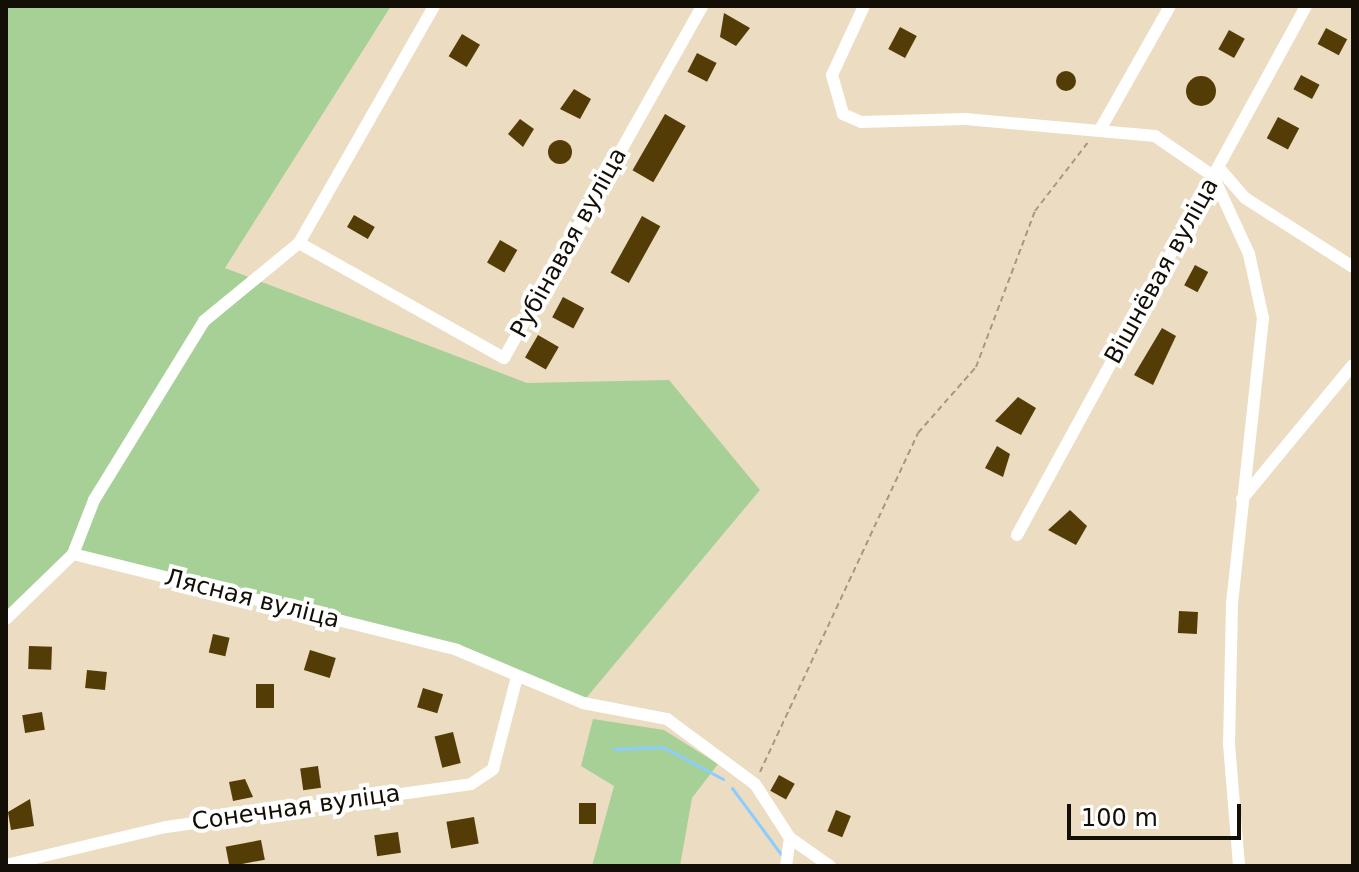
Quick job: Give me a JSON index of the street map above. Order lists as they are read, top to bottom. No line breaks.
{"streets":{"street":["Рубінавая вуліца","Вішнёвая вуліца","Лясная вуліца","Сонечная вуліца"]},"crossings":[["Лясная вуліца","Сонечная вуліца"]],"scale_bar":"100 m"}
